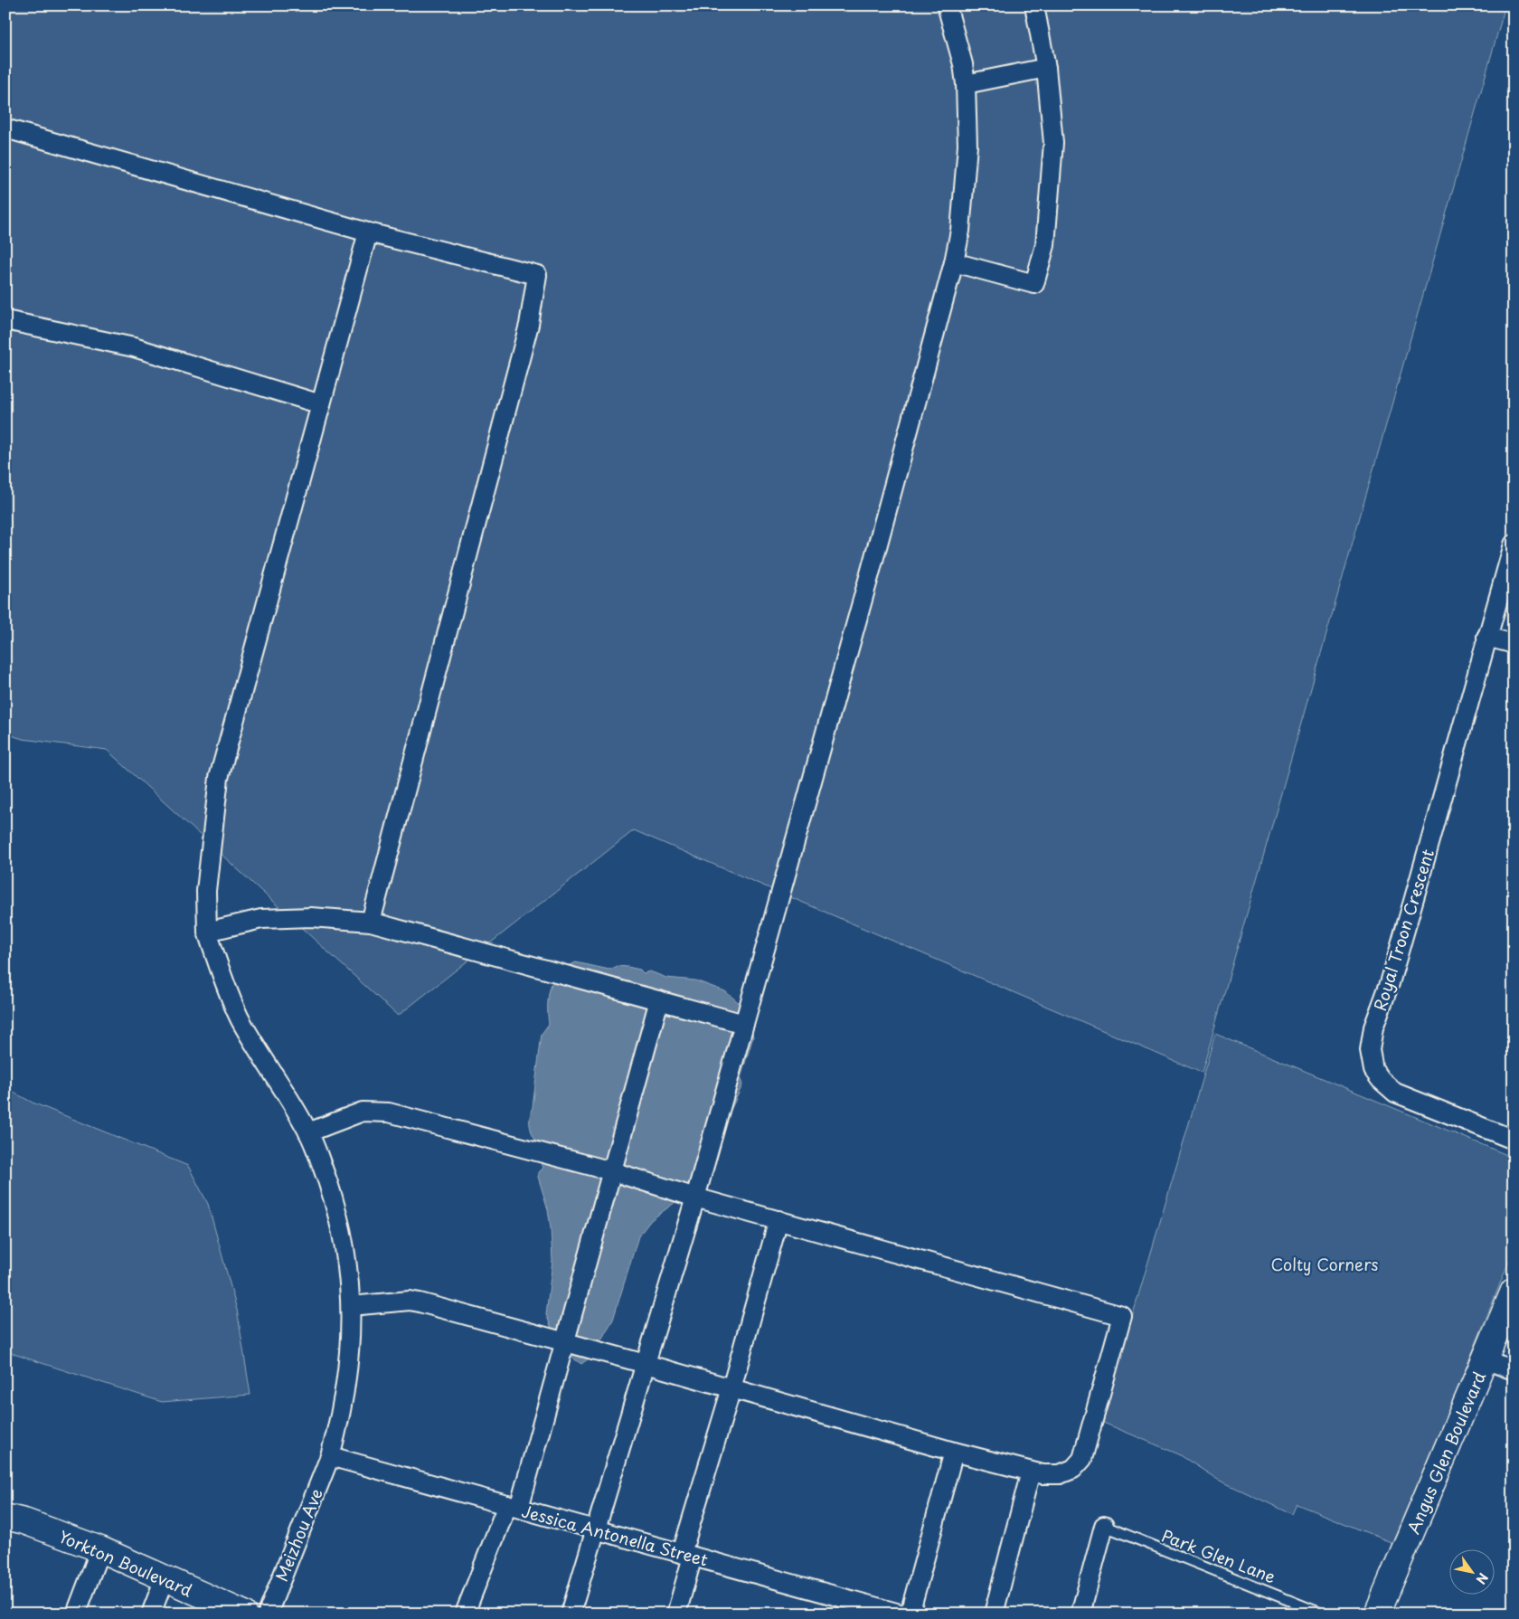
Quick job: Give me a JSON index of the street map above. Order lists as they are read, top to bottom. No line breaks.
{"streets":{"street":["Royal Troon Crescent","Angus Glen Boulevard","Meizhou Ave","Jessica Antonella Street","Yorkton Boulevard"],"lane":["Park Glen Lane"]},"crossings":[["Meizhou Ave","Jessica Antonella Street"]],"parks":["Colty Corners"],"north":"bottom right"}
